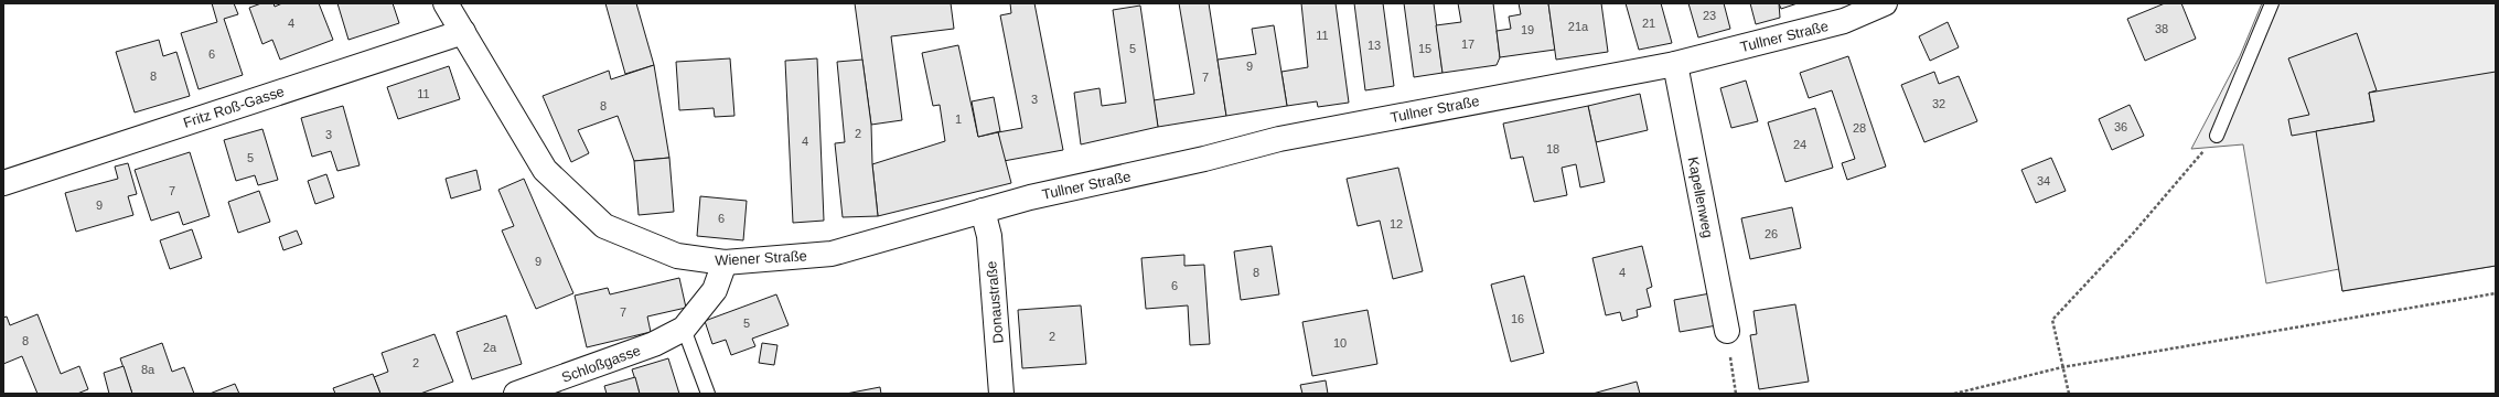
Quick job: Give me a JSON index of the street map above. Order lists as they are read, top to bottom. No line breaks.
{"streets":{"main road":["Tullner Straße","Fritz Roß-Gasse","Kapellenweg","Wiener Straße","Donaustraße","Schloßgasse"]},"crossings":[["Tullner Straße","Kapellenweg"],["Tullner Straße","Wiener Straße"],["Tullner Straße","Donaustraße"],["Fritz Roß-Gasse","Wiener Straße"],["Wiener Straße","Donaustraße"],["Wiener Straße","Schloßgasse"]],"house_numbers":["23","4","21","21a","38","19","11","17","13","5","15","6","9","8","7","11","3","32","8","1","36","28","2","3","4","24","18","5","34","7","9","6","12","26","9","8","4","6","7","16","5","2","8","10","2a","2","8a"]}
